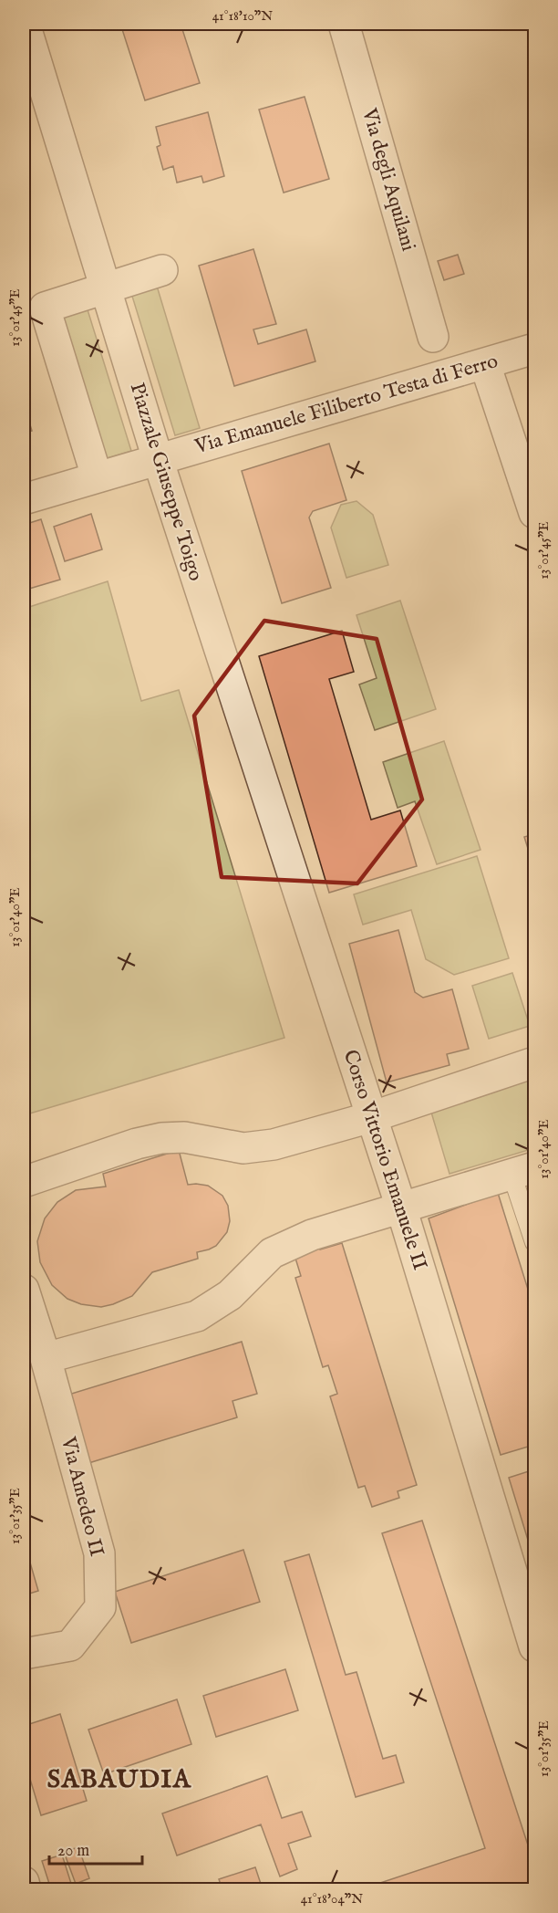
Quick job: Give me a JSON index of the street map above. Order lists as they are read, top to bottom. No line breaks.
{"streets":{"street":["Via degli Aquilani","Via Emanuele Filiberto Testa di Ferro","Piazzale Giuseppe Toigo","Corso Vittorio Emanuele II","Via Amedeo II"]},"crossings":[["Via Emanuele Filiberto Testa di Ferro","Piazzale Giuseppe Toigo"],["Piazzale Giuseppe Toigo","Corso Vittorio Emanuele II"]],"districts":["SABAUDIA"],"scale_bar":"20 m","coordinates":["41°18'10\"N","13°01'45\"E","13°01'40\"E","13°01'35\"E","41°18'04\"N"]}
